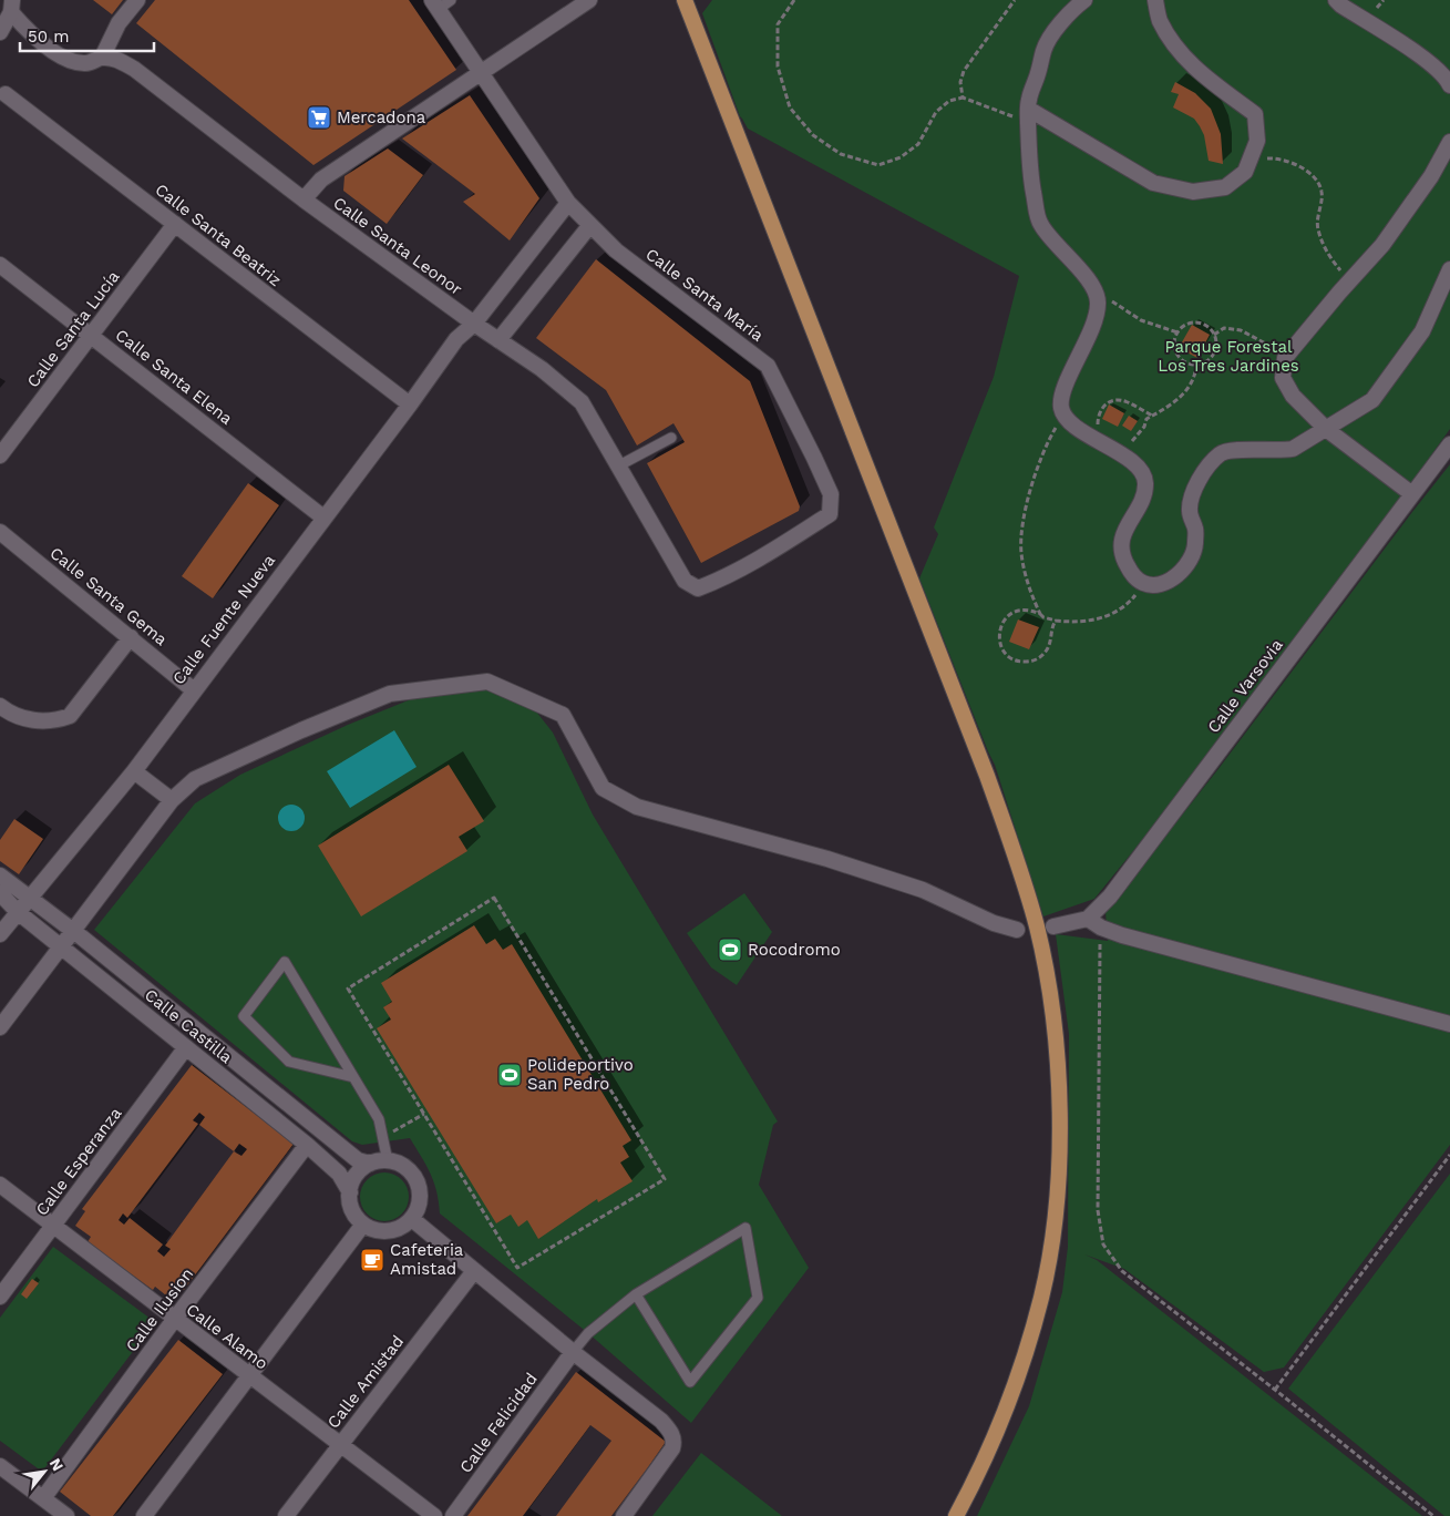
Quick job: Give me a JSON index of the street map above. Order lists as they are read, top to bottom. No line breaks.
{"streets":{"street":["Calle Santa Beatriz","Calle Santa Leonor","Calle Santa María","Calle Santa Lucía","Calle Santa Elena","Calle Santa Gema","Calle Fuente Nueva","Calle Varsovia","Calle Castilla","Calle Esperanza","Calle Ilusion","Calle Alamo","Calle Amistad","Calle Felicidad"]},"crossings":[["Calle Santa Beatriz","Calle Santa Lucía"],["Calle Santa Beatriz","Calle Fuente Nueva"],["Calle Santa Leonor","Calle Santa María"],["Calle Santa Leonor","Calle Fuente Nueva"],["Calle Santa María","Calle Fuente Nueva"],["Calle Santa Lucía","Calle Santa Elena"],["Calle Santa Elena","Calle Fuente Nueva"],["Calle Santa Gema","Calle Fuente Nueva"],["Calle Fuente Nueva","Calle Castilla"],["Calle Castilla","Calle Esperanza"],["Calle Castilla","Calle Ilusion"],["Calle Esperanza","Calle Alamo"],["Calle Ilusion","Calle Alamo"],["Calle Alamo","Calle Amistad"]],"parks":["Parque Forestal Los Tres Jardines"],"places":{"supermarket":["Mercadona"],"sports":["Rocodromo","Polideportivo San Pedro"],"cafe":["Cafeteria Amistad"]},"scale_bar":"50 m","north":"top right"}
